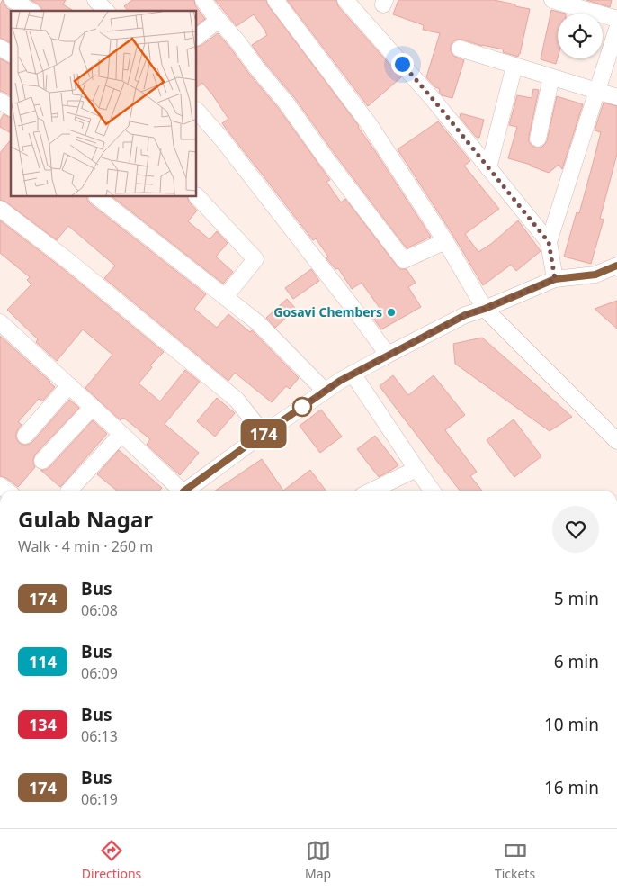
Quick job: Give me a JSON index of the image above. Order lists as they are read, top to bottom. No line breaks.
{"places":["Gosavi Chembers"],"lines":["bus line 174"],"page":{"on_map":"174","heading":["Gulab Nagar","Walk · 4 min · 260 m"],"list":[{"mark":"174","name":"Bus","note":"06:08","value":"5 min"},{"mark":"114","name":"Bus","note":"06:09","value":"6 min"},{"mark":"134","name":"Bus","note":"06:13","value":"10 min"},{"mark":"174","name":"Bus","note":"06:19","value":"16 min"}],"tabs":["Directions","Map","Tickets"]}}
